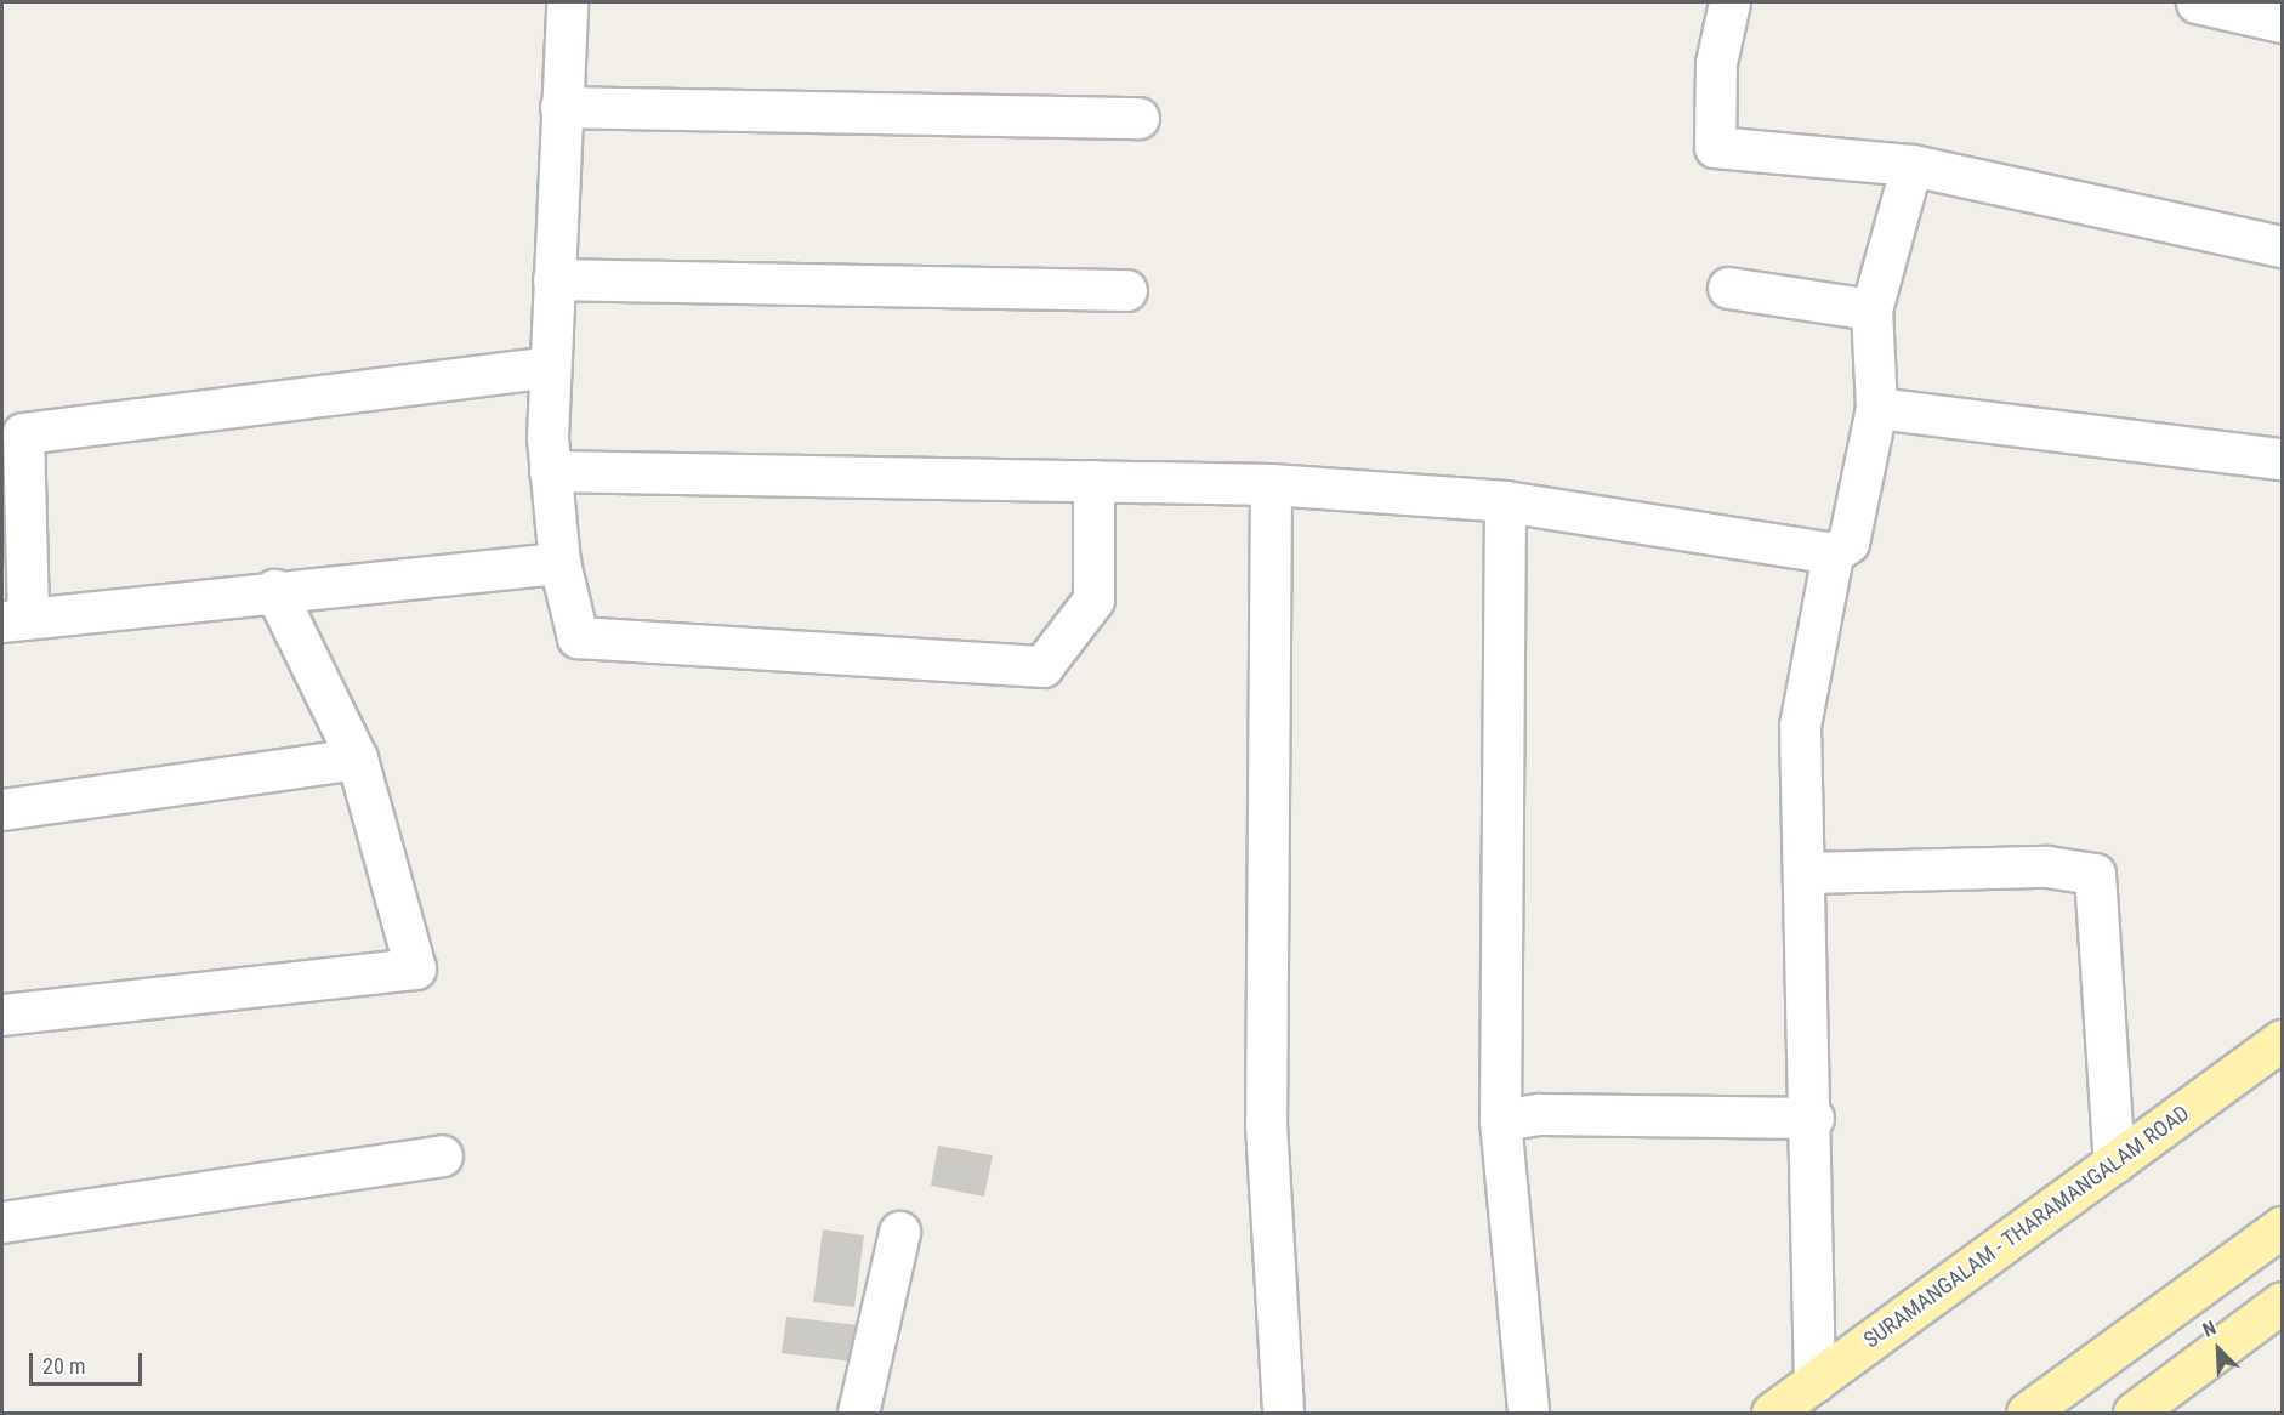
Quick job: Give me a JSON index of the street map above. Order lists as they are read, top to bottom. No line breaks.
{"streets":{"main road":["SURAMANGALAM - THARAMANGALAM ROAD"]},"scale_bar":"20 m","north":"top left"}
